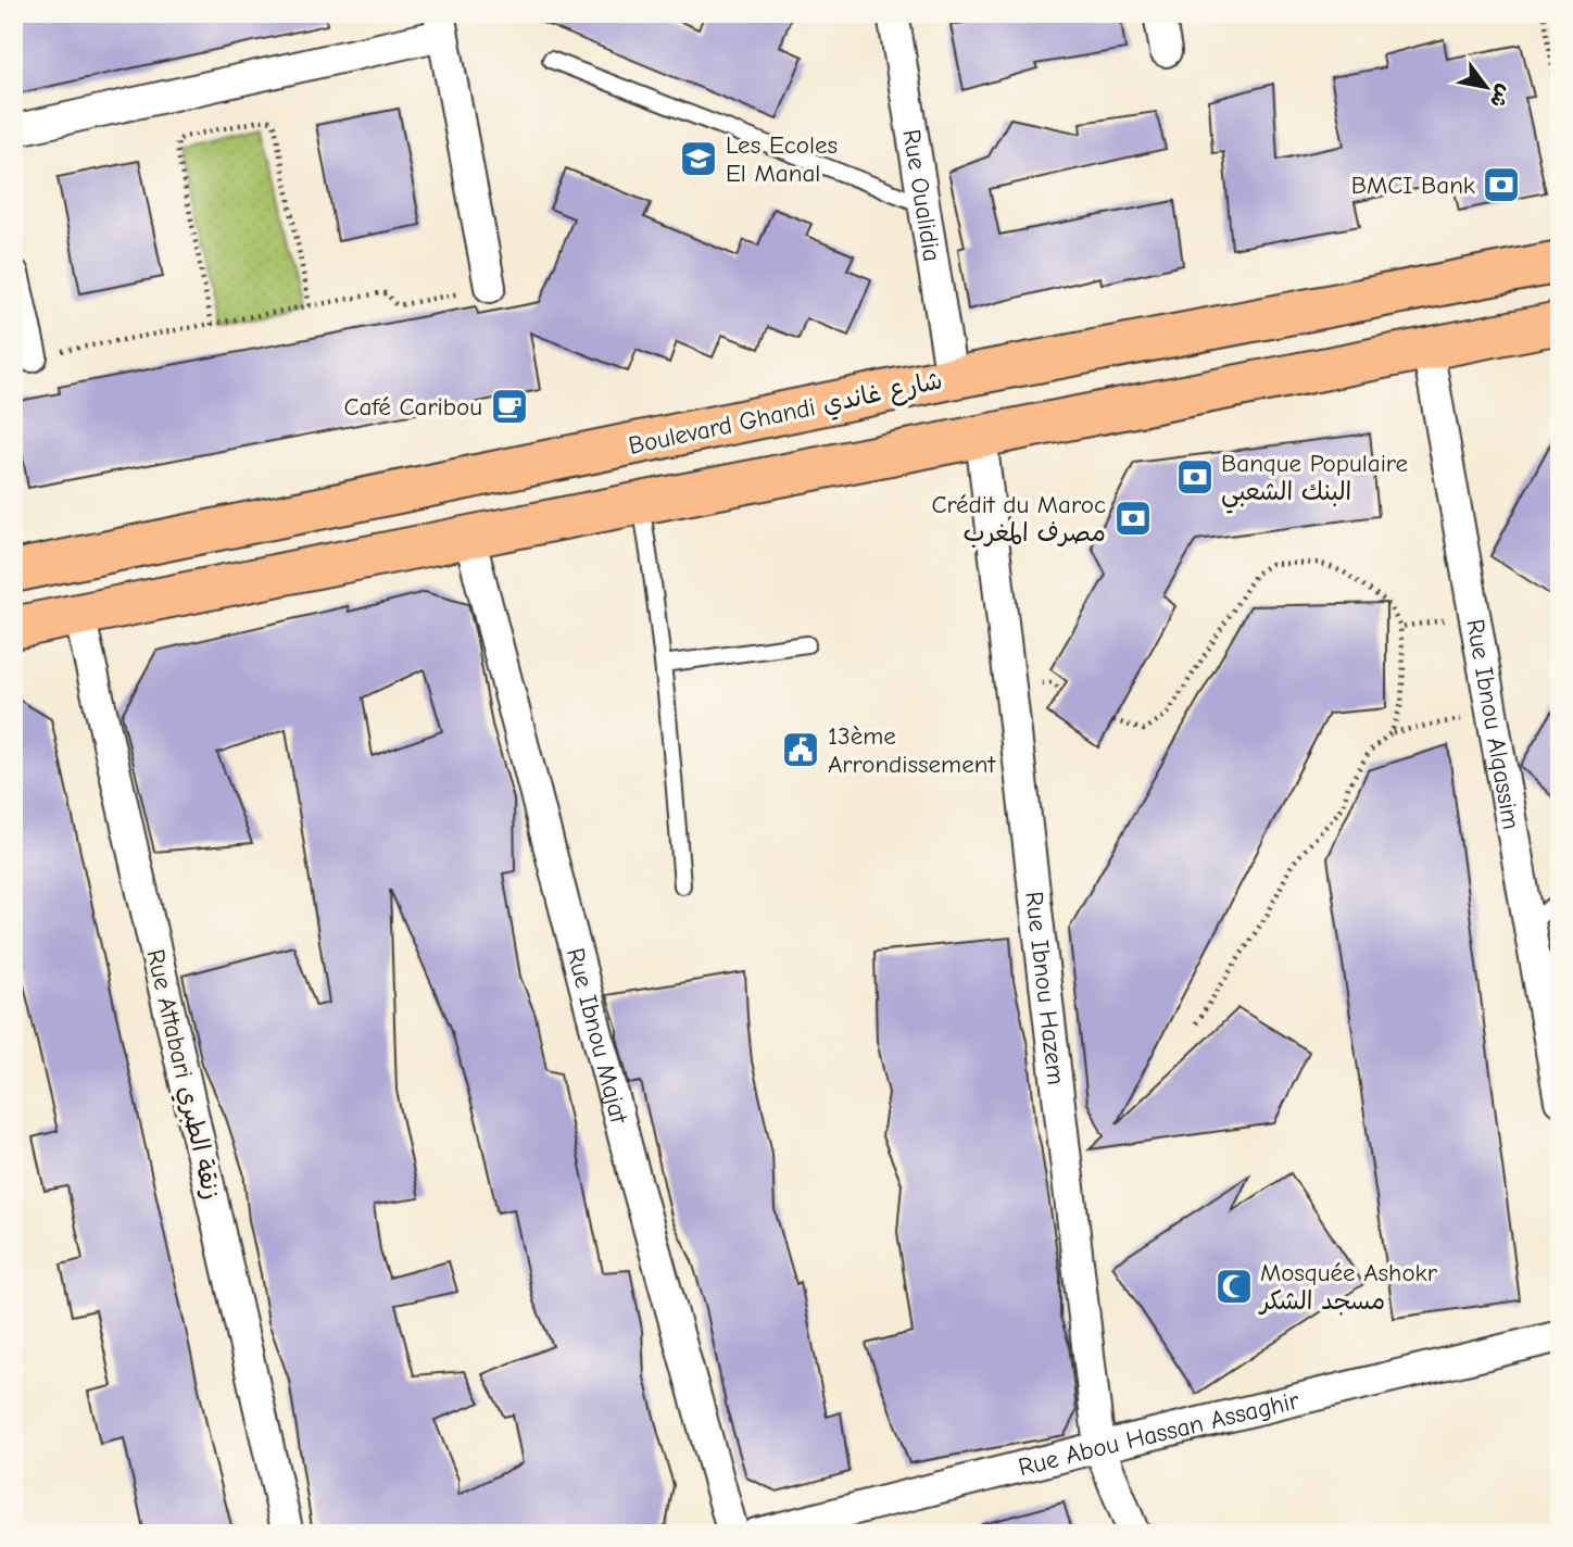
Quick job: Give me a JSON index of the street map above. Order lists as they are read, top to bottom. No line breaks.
{"streets":{"main road":["Boulevard Ghandi شارع غاندي"],"street":["Rue Oualidia","Rue Ibnou Alqassim","Rue Ibnou Hazem","Rue Ibnou Majat","Rue Attabari زنقة الطبري","Rue Abou Hassan Assaghir"]},"crossings":[["Rue Oualidia","Boulevard Ghandi شارع غاندي"],["Rue Ibnou Hazem","Rue Abou Hassan Assaghir"]],"places":{"school or university":["Les Ecoles El Manal"],"bank":["BMCI Bank","Banque Populaire البنك الشعبي","Crédit du Maroc مصرف المغرب"],"cafe":["Café Caribou"],"public building":["13ème Arrondissement"],"mosque":["Mosquée Ashokr مسجد الشكر"]},"north":"bottom right"}
